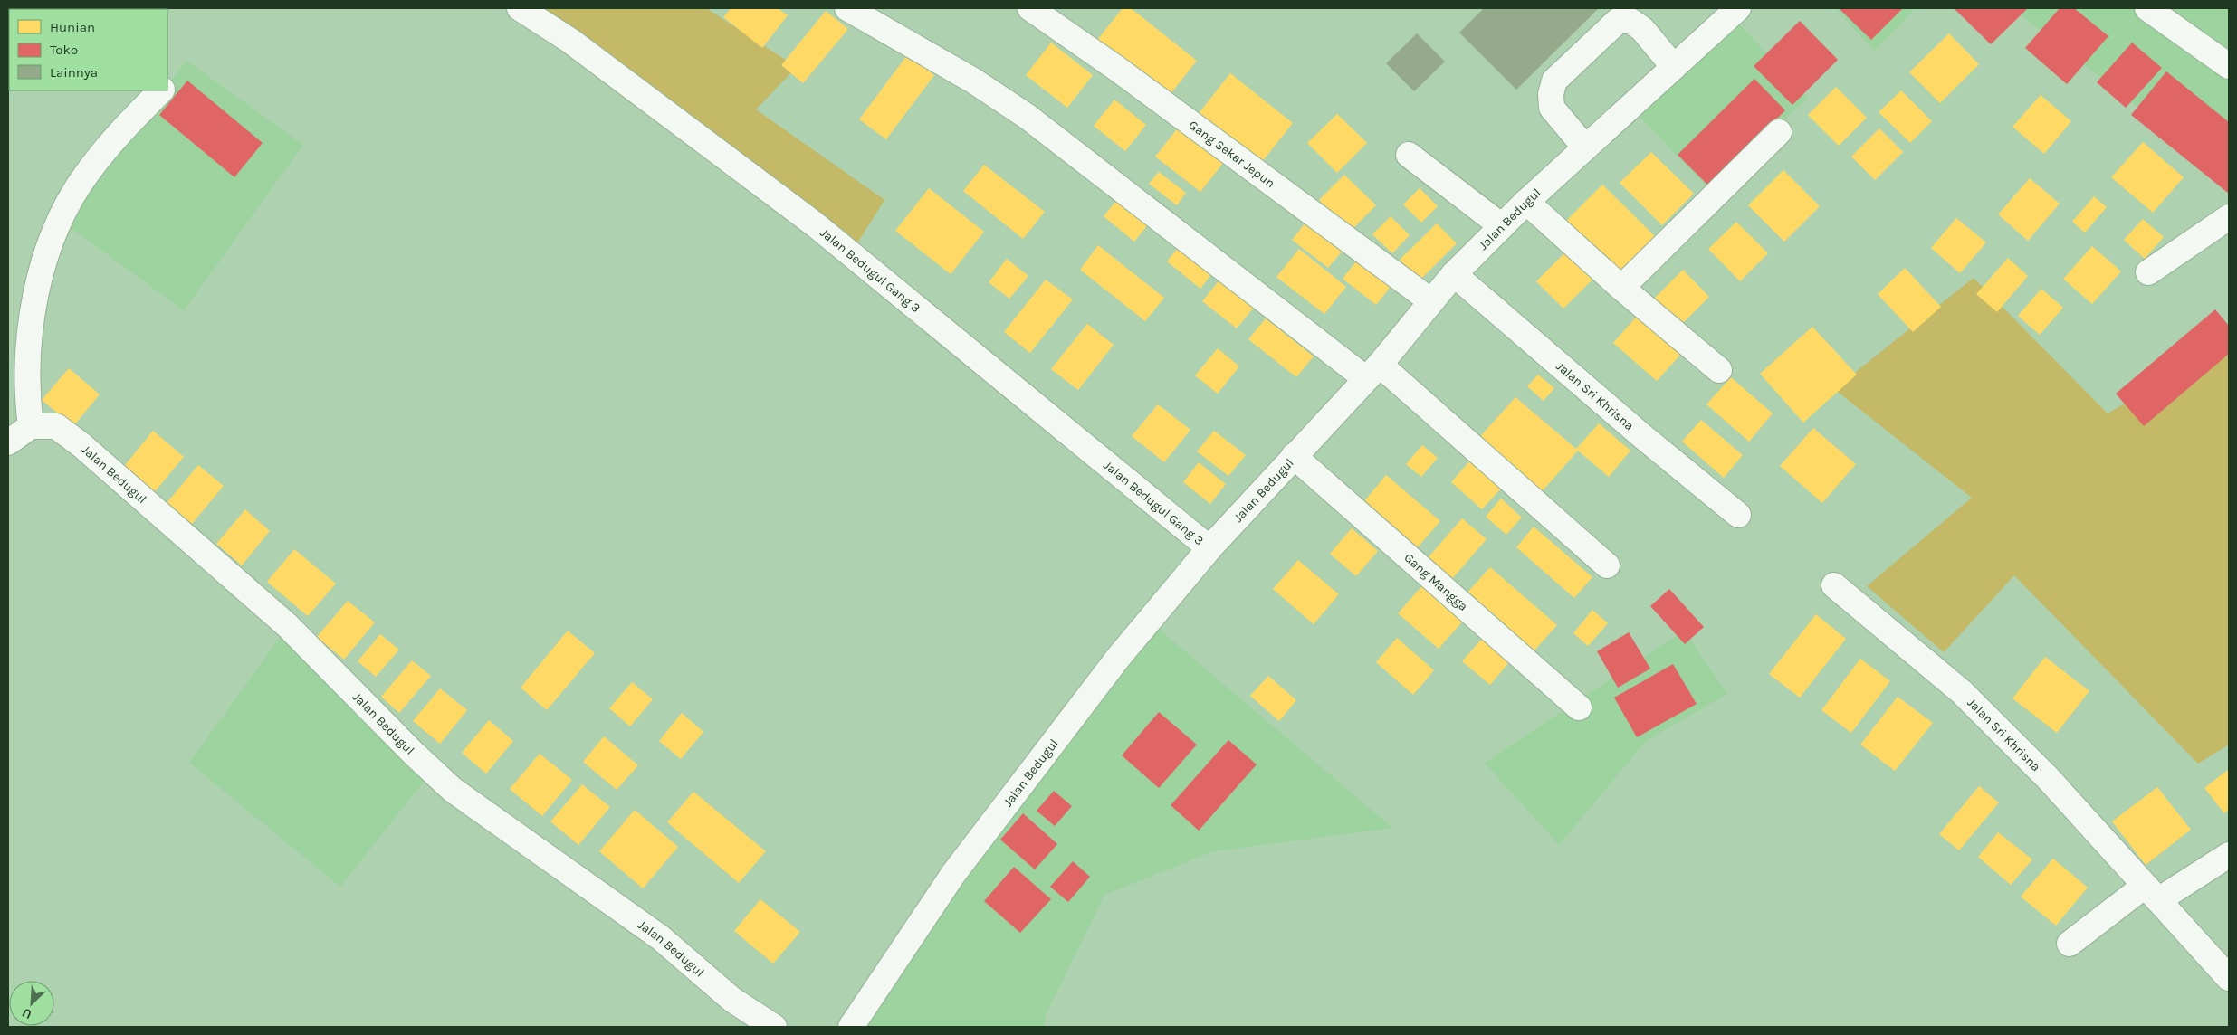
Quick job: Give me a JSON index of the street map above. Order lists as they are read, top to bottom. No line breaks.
{"streets":{"street":["Gang Sekar Jepun","Jalan Bedugul","Jalan Bedugul Gang 3","Jalan Sri Khrisna","Gang Mangga"]},"crossings":[["Gang Sekar Jepun","Jalan Bedugul"],["Jalan Bedugul","Jalan Bedugul Gang 3"],["Jalan Bedugul","Jalan Sri Khrisna"],["Jalan Bedugul","Gang Mangga"]],"legend":["Hunian","Toko","Lainnya"],"north":"bottom left"}
